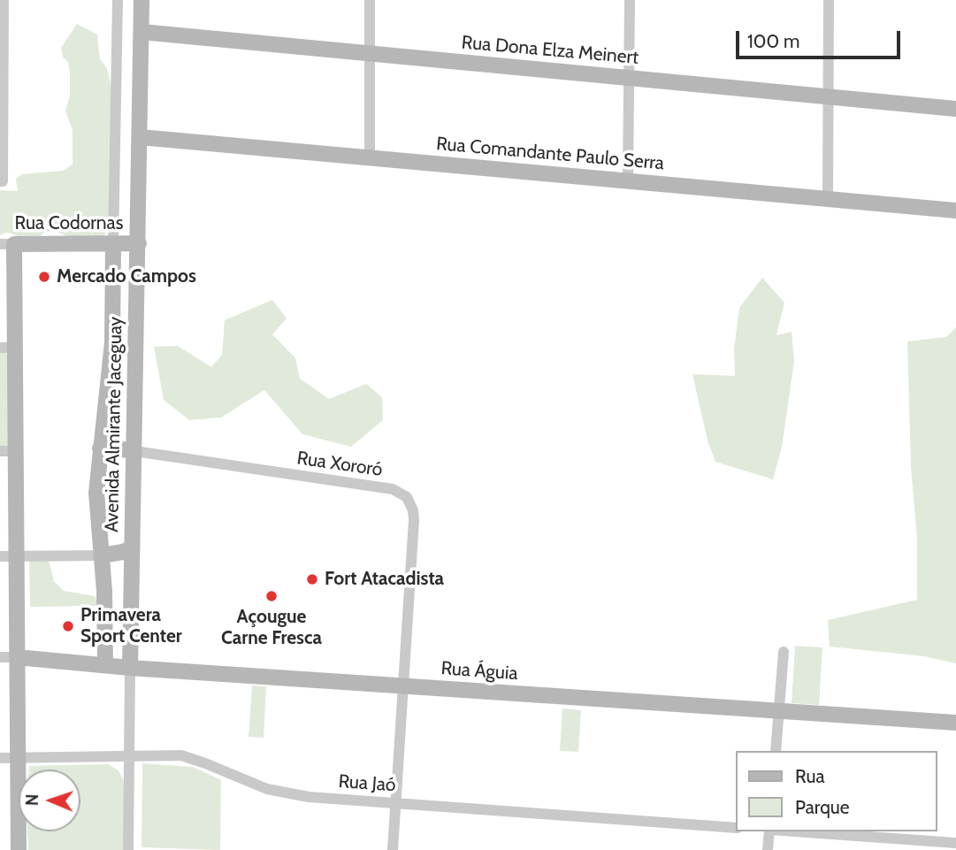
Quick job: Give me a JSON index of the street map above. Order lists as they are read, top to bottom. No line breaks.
{"streets":{"street":["Rua Dona Elza Meinert","Rua Comandante Paulo Serra","Rua Codornas","Avenida Almirante Jaceguay","Rua Xororó","Rua Águia","Rua Jaó"]},"crossings":[["Rua Dona Elza Meinert","Avenida Almirante Jaceguay"],["Rua Comandante Paulo Serra","Avenida Almirante Jaceguay"],["Rua Codornas","Avenida Almirante Jaceguay"],["Avenida Almirante Jaceguay","Rua Xororó"],["Avenida Almirante Jaceguay","Rua Águia"],["Avenida Almirante Jaceguay","Rua Jaó"],["Rua Xororó","Rua Águia"],["Rua Xororó","Rua Jaó"]],"places":["Mercado Campos","Fort Atacadista","Açougue Carne Fresca","Primavera Sport Center"],"legend":["Rua","Parque"],"scale_bar":"100 m","north":"left"}
